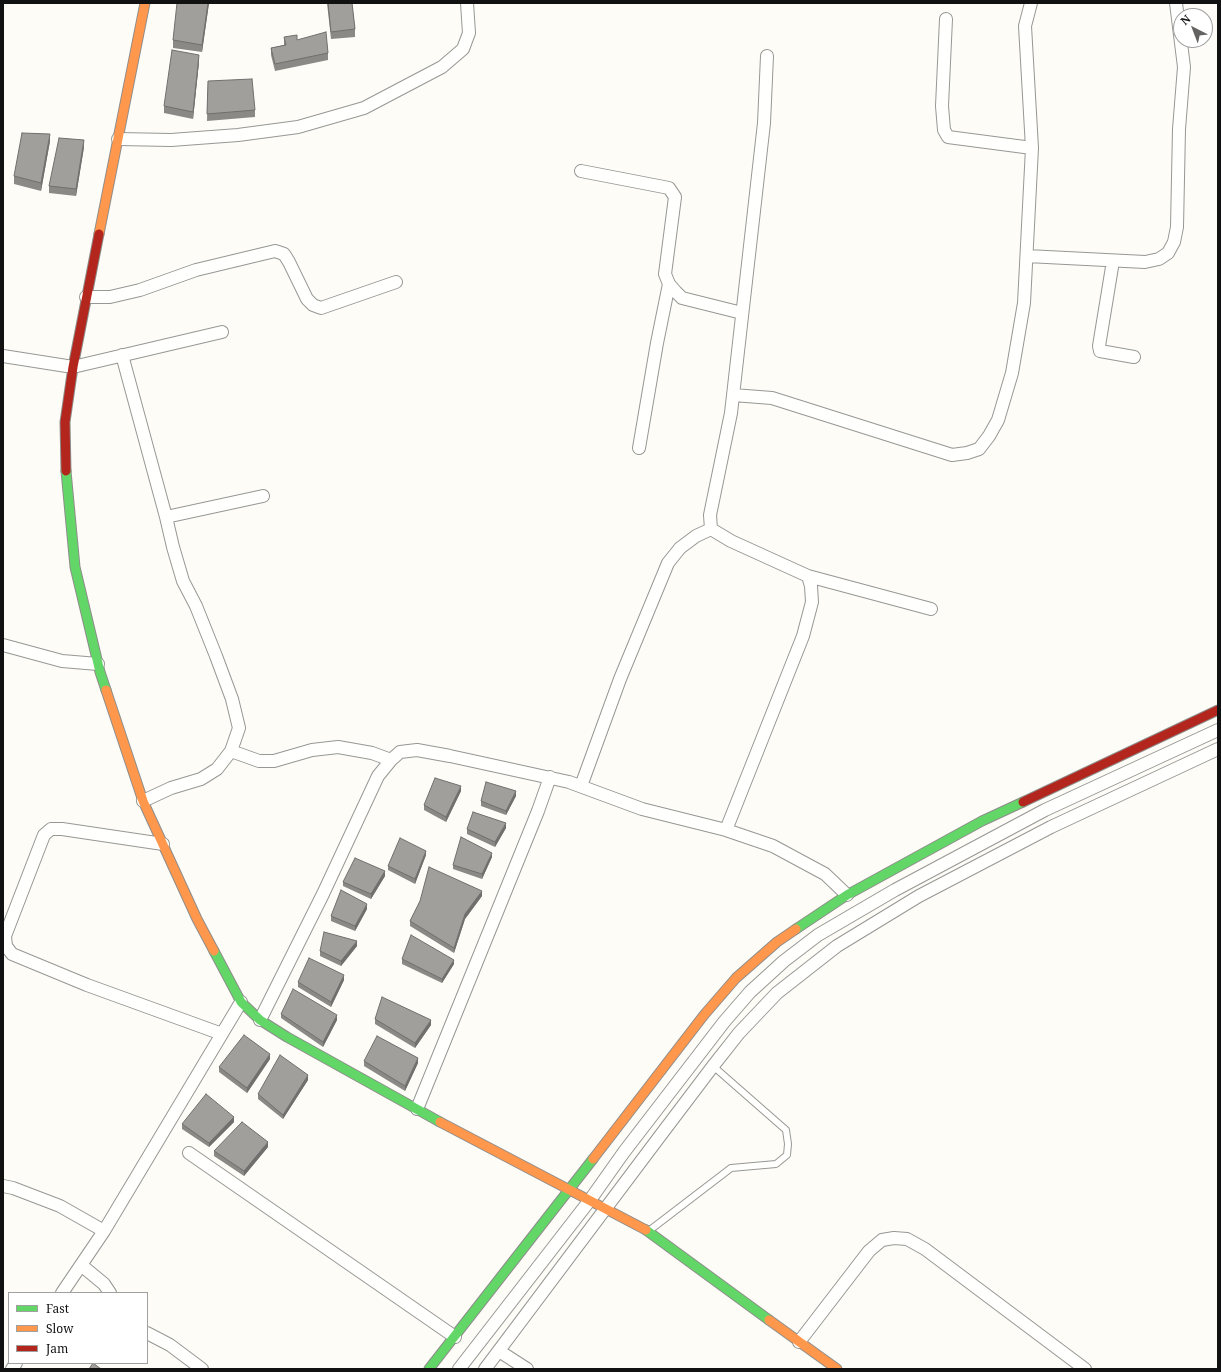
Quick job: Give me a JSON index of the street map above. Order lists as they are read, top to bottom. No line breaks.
{"legend":["Fast","Slow","Jam"],"north":"top left"}
